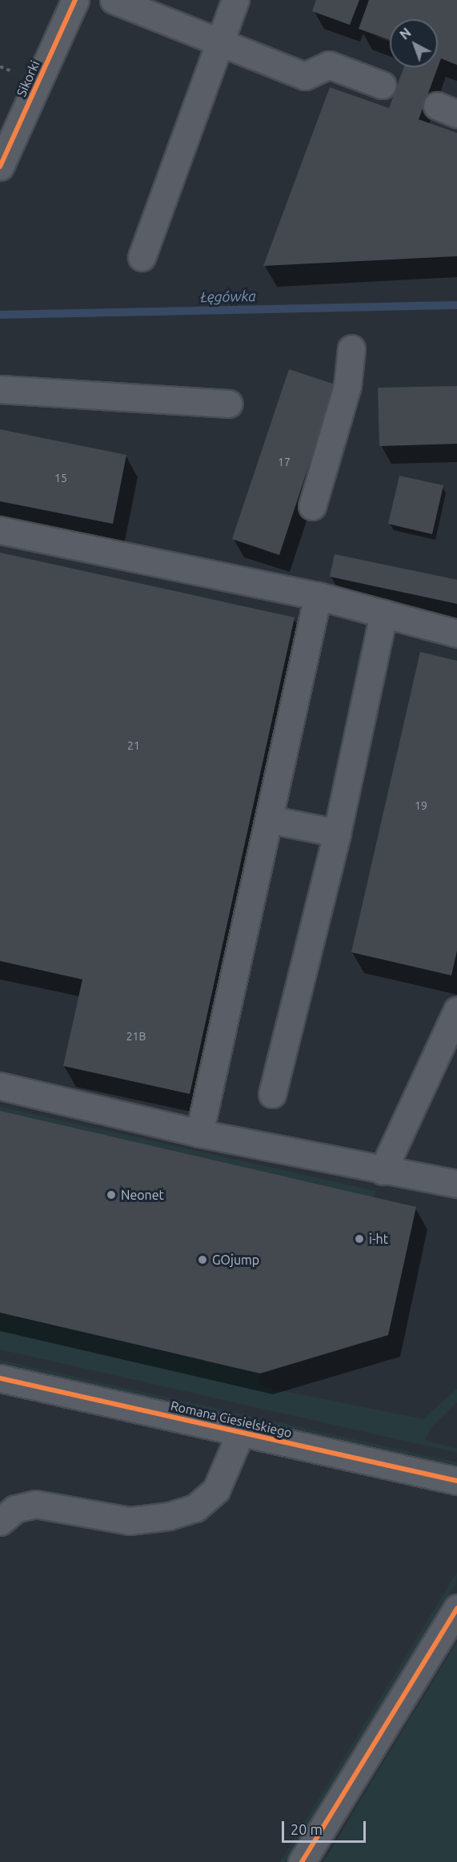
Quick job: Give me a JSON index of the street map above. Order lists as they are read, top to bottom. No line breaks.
{"streets":{"street":["Sikorki","Romana Ciesielskiego"]},"water":["Łęgówka"],"places":["Neonet","i-ht","GOjump"],"house_numbers":["17","15","21","19","21B"],"scale_bar":"20 m","north":"top left"}
